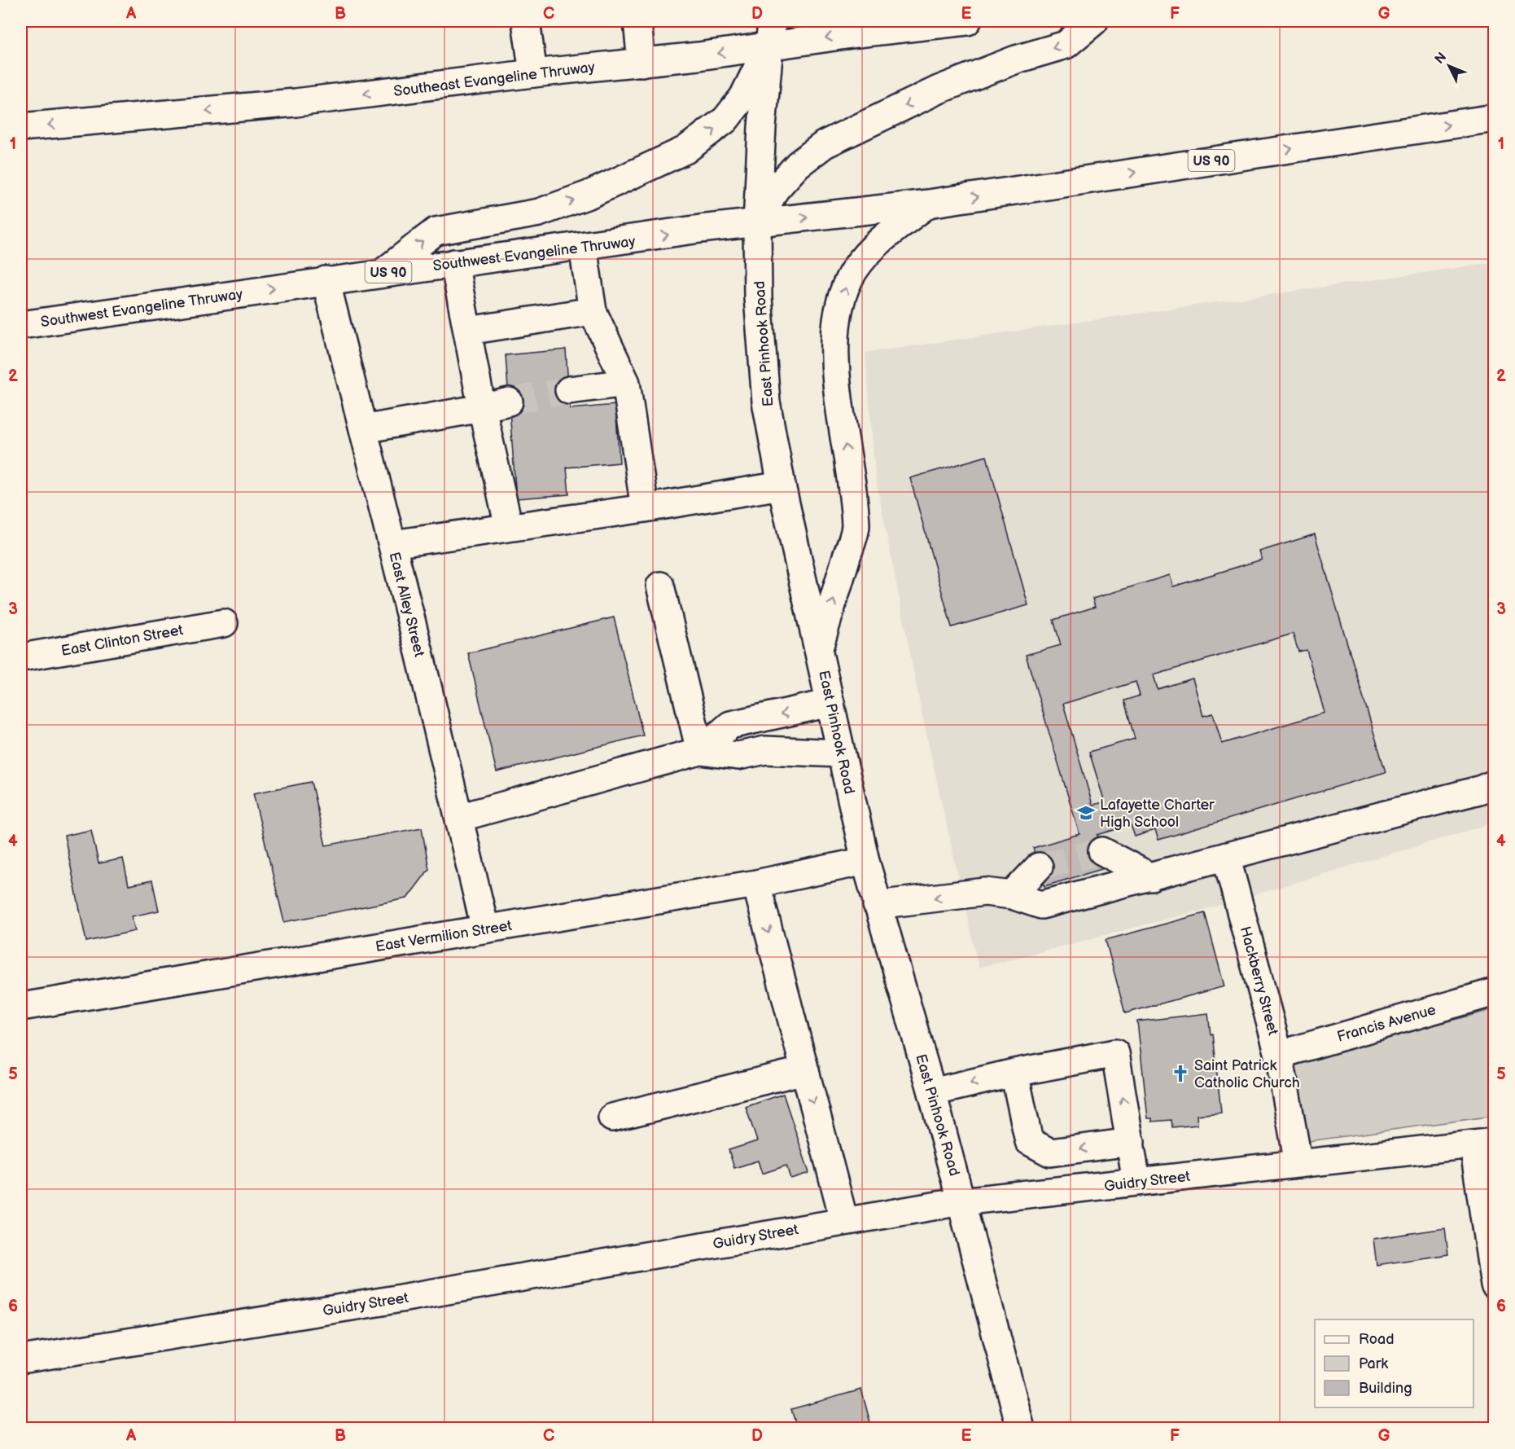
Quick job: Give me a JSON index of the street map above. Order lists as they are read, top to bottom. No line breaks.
{"streets":{"main road":["Southeast Evangeline Thruway","US 90","Southwest Evangeline Thruway","East Pinhook Road","East Alley Street","East Clinton Street","East Vermilion Street","Hackberry Street","Francis Avenue","Guidry Street"]},"crossings":[["Southeast Evangeline Thruway","East Pinhook Road"],["US 90","Southwest Evangeline Thruway"],["US 90","East Pinhook Road"],["Southwest Evangeline Thruway","East Pinhook Road"],["Southwest Evangeline Thruway","East Alley Street"],["East Pinhook Road","East Vermilion Street"],["East Pinhook Road","Guidry Street"],["East Alley Street","East Vermilion Street"],["Hackberry Street","Francis Avenue"],["Hackberry Street","Guidry Street"]],"one_way":["Southeast Evangeline Thruway","Southwest Evangeline Thruway"],"places":{"school or university":["Lafayette Charter High School"],"church":["Saint Patrick Catholic Church"]},"legend":["Road","Park","Building"],"north":"top left","grid":{"columns":["A","B","C","D","E","F","G"],"rows":["1","2","3","4","5","6"]}}
